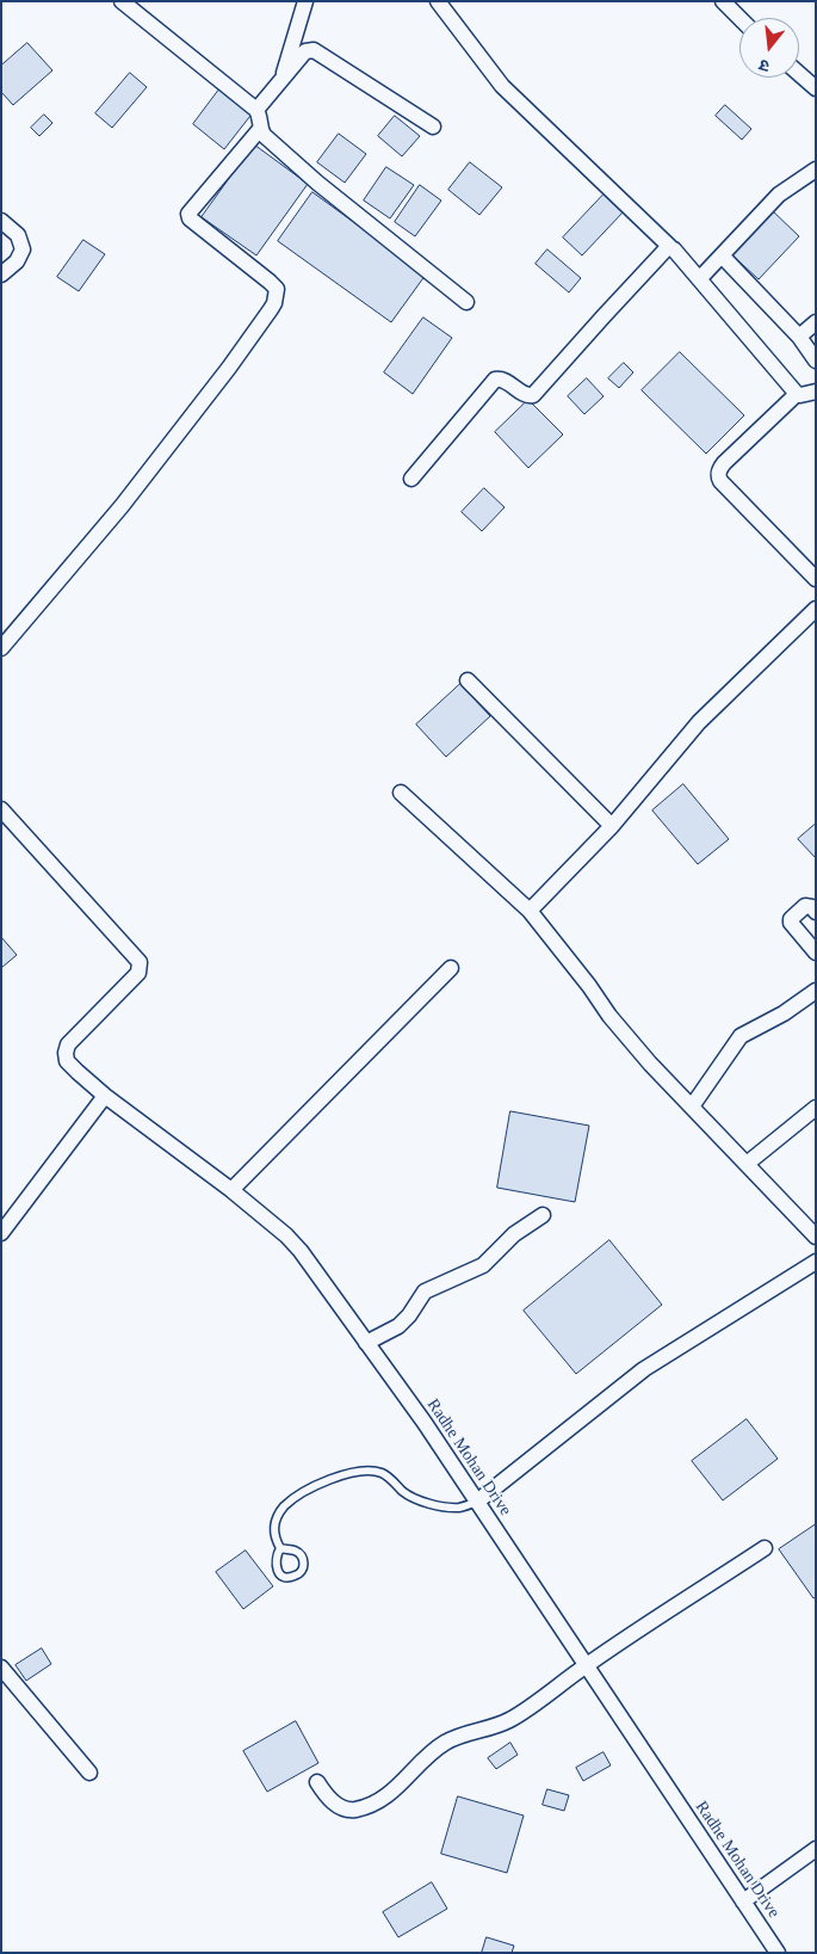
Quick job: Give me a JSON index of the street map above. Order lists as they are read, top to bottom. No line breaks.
{"streets":{"street":["Radhe Mohan Drive"]},"north":"bottom"}
